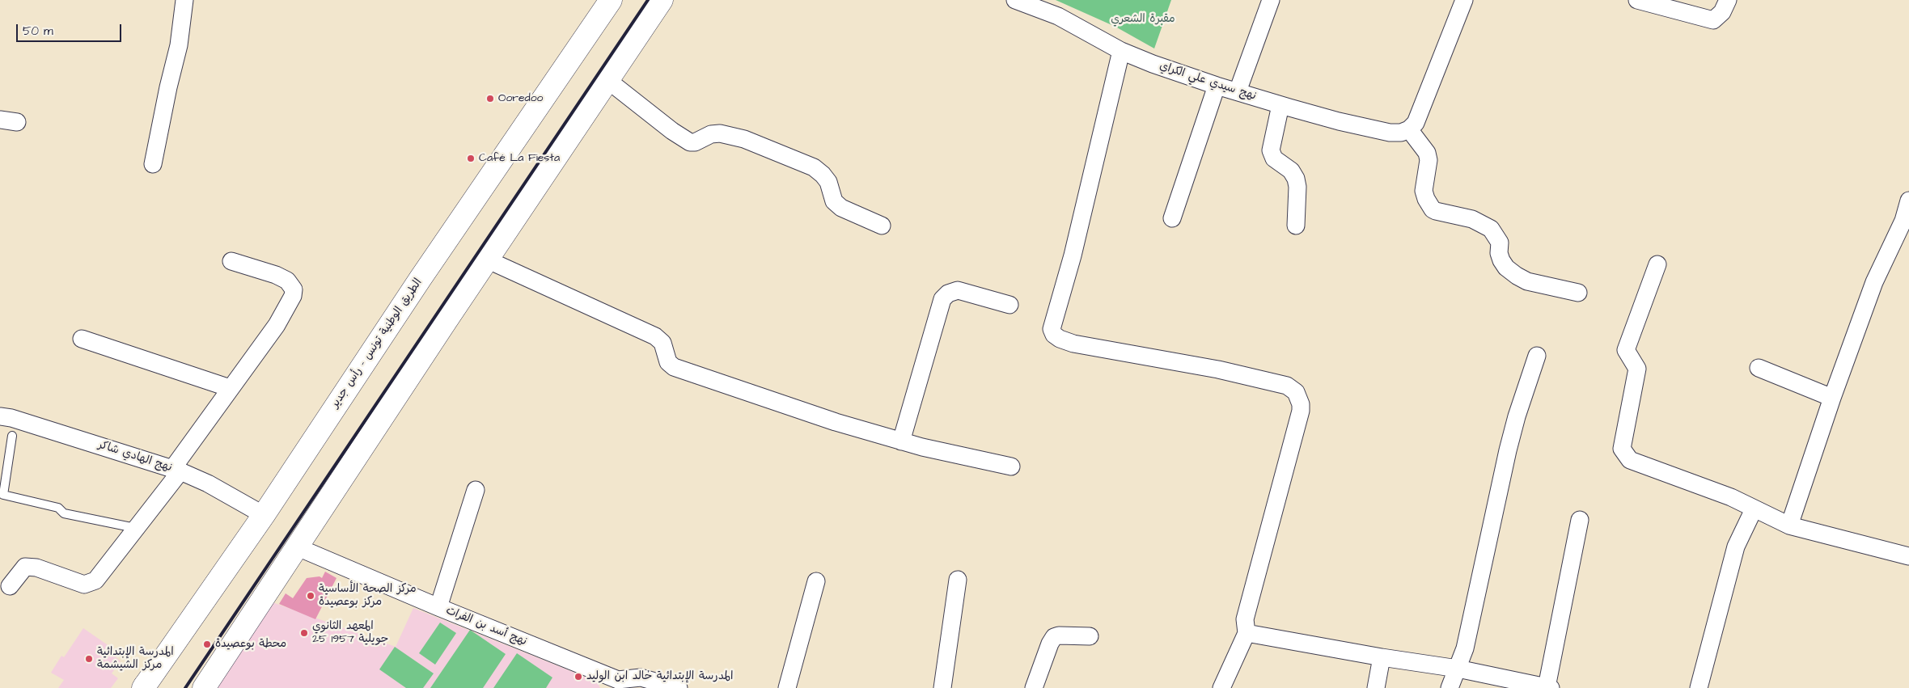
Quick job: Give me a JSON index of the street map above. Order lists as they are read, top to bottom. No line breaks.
{"streets":{"street":["نهج سيدي علي الكراي","الطريق الوطنية تونس - رأس جدير","نهج الهادي شاكر","نهج أسد بن الفرات"]},"crossings":[["الطريق الوطنية تونس - رأس جدير","نهج الهادي شاكر"]],"parks":["مقبرة الشعري"],"places":["Ooredoo","Café La Fiesta","مركز الصحة الأساسية مركز بوعصيدة","المعهد الثانوي 25 جويلية 1957","محطة بوعصيدة","المدرسة الإبتدائية مركز الشيشمة","المدرسة الإبتدائية خالد ابن الوليد"],"scale_bar":"50 m"}
